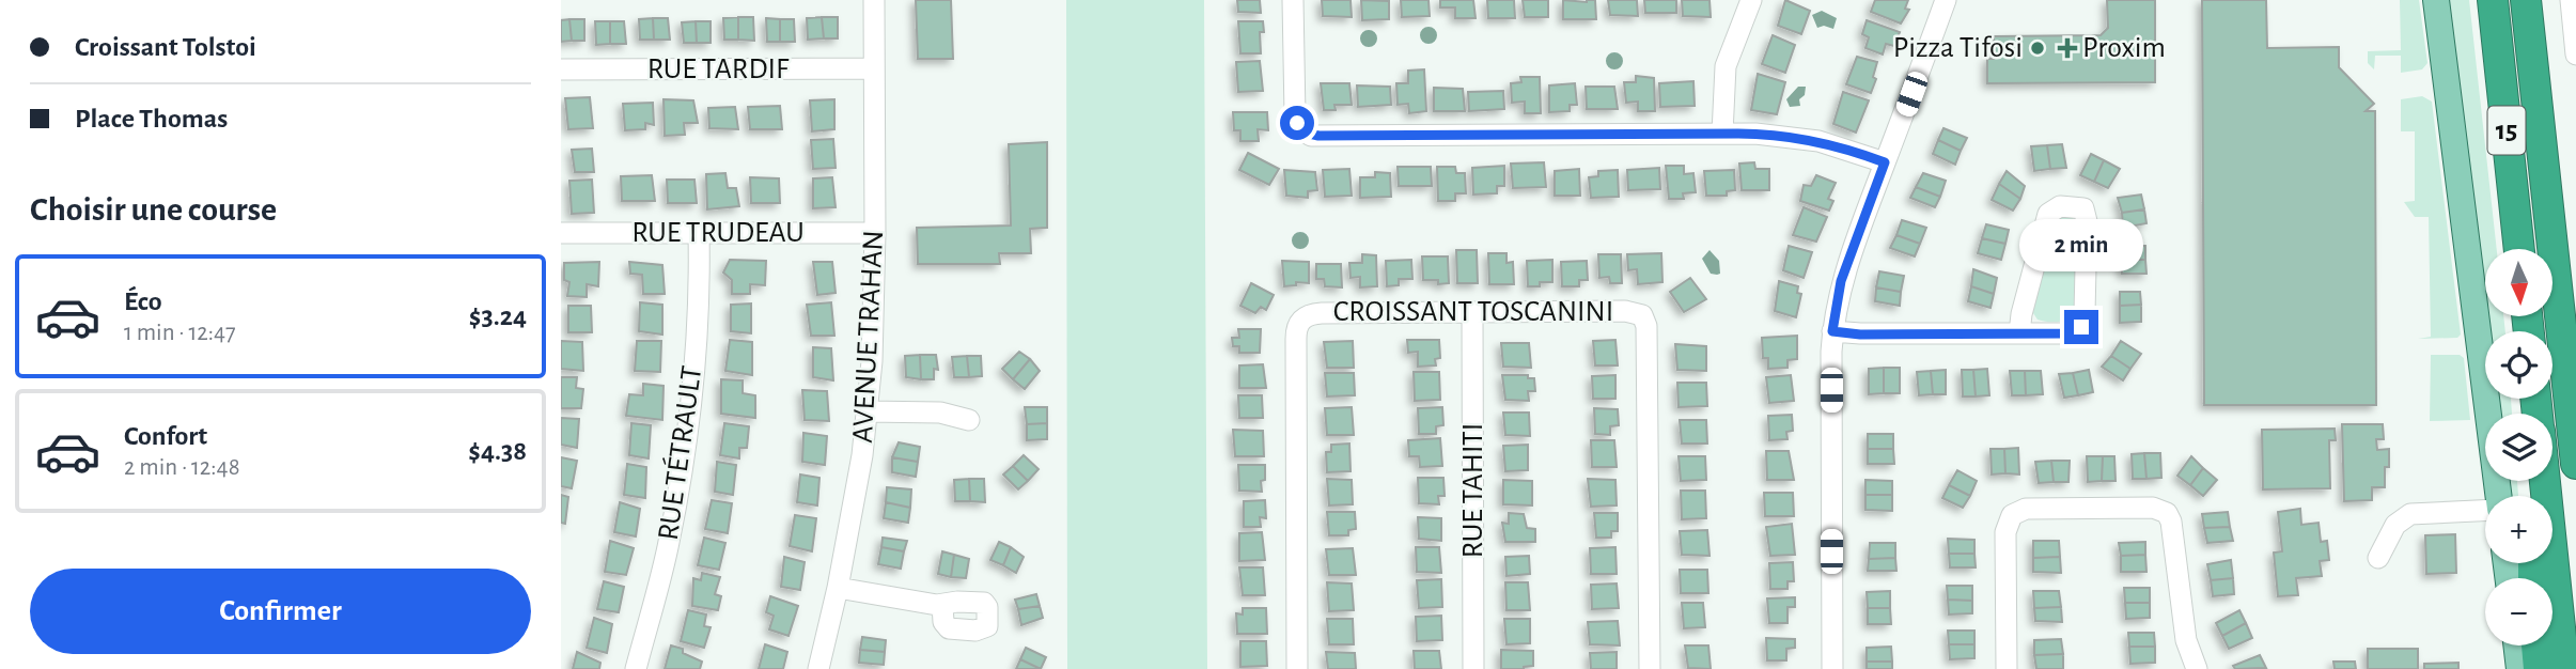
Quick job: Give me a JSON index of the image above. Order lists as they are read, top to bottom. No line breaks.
{"streets":{"highway":["15"],"street":["RUE TARDIF","RUE TRUDEAU","CROISSANT TOSCANINI","AVENUE TRAHAN","RUE TÉTRAULT","RUE TAHITI"]},"crossings":[["RUE TARDIF","AVENUE TRAHAN"],["RUE TRUDEAU","AVENUE TRAHAN"],["RUE TRUDEAU","RUE TÉTRAULT"],["CROISSANT TOSCANINI","RUE TAHITI"]],"places":{"other":["Pizza Tifosi"],"health":["Proxim"]},"north":"bottom","page":{"banner":["Croissant Tolstoi","Place Thomas"],"heading":"Choisir une course","bubble":"2 min","map_buttons":["+","−"],"list":[{"name":"Éco","note":"1 min · 12:47","value":"$3.24"},{"name":"Confort","note":"2 min · 12:48","value":"$4.38"}],"buttons":"Confirmer"}}
